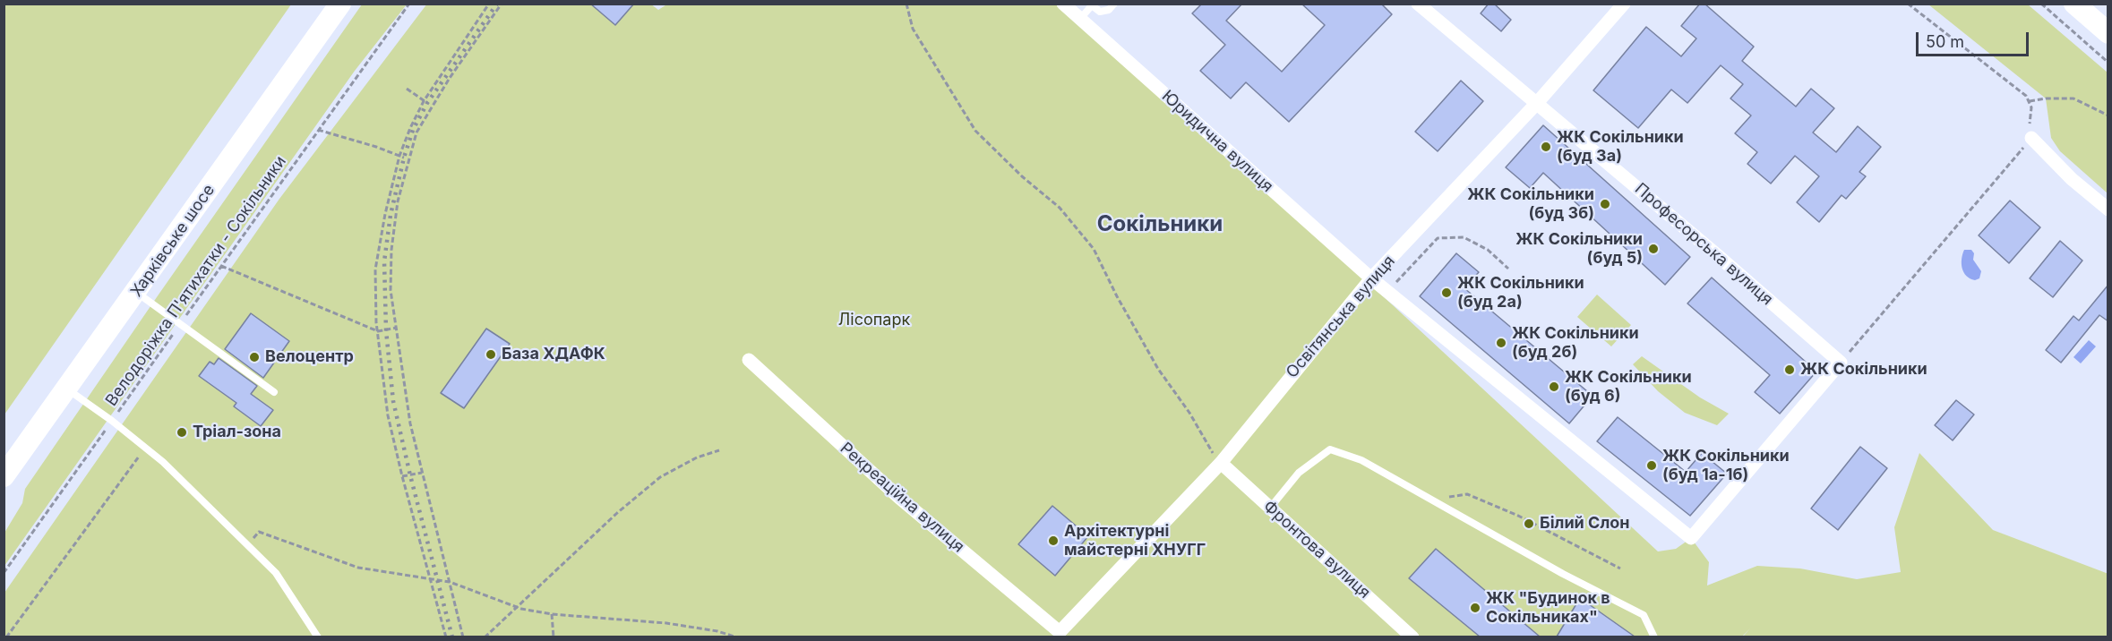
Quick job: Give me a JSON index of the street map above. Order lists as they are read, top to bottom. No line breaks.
{"streets":{"main road":["Харківське шосе"],"street":["Юридична вулиця","Професорська вулиця","Освітянська вулиця","Рекреаційна вулиця","Фронтова вулиця"],"path":["Велодоріжка П'ятихатки - Сокільники"]},"crossings":[["Юридична вулиця","Професорська вулиця"],["Юридична вулиця","Освітянська вулиця"],["Професорська вулиця","Освітянська вулиця"],["Освітянська вулиця","Рекреаційна вулиця"],["Освітянська вулиця","Фронтова вулиця"]],"districts":["Сокільники"],"parks":["Лісопарк"],"places":["ЖК Сокільники (буд 3а)","ЖК Сокільники (буд 3б)","ЖК Сокільники (буд 5)","ЖК Сокільники (буд 2а)","ЖК Сокільники (буд 2б)","База ХДАФК","Велоцентр","ЖК Сокільники","ЖК Сокільники (буд 6)","Тріал-зона","ЖК Сокільники (буд 1а-1б)","Білий Слон","Архітектурні майстерні ХНУГГ","ЖК \"Будинок в Сокільниках\""],"scale_bar":"50 m"}
